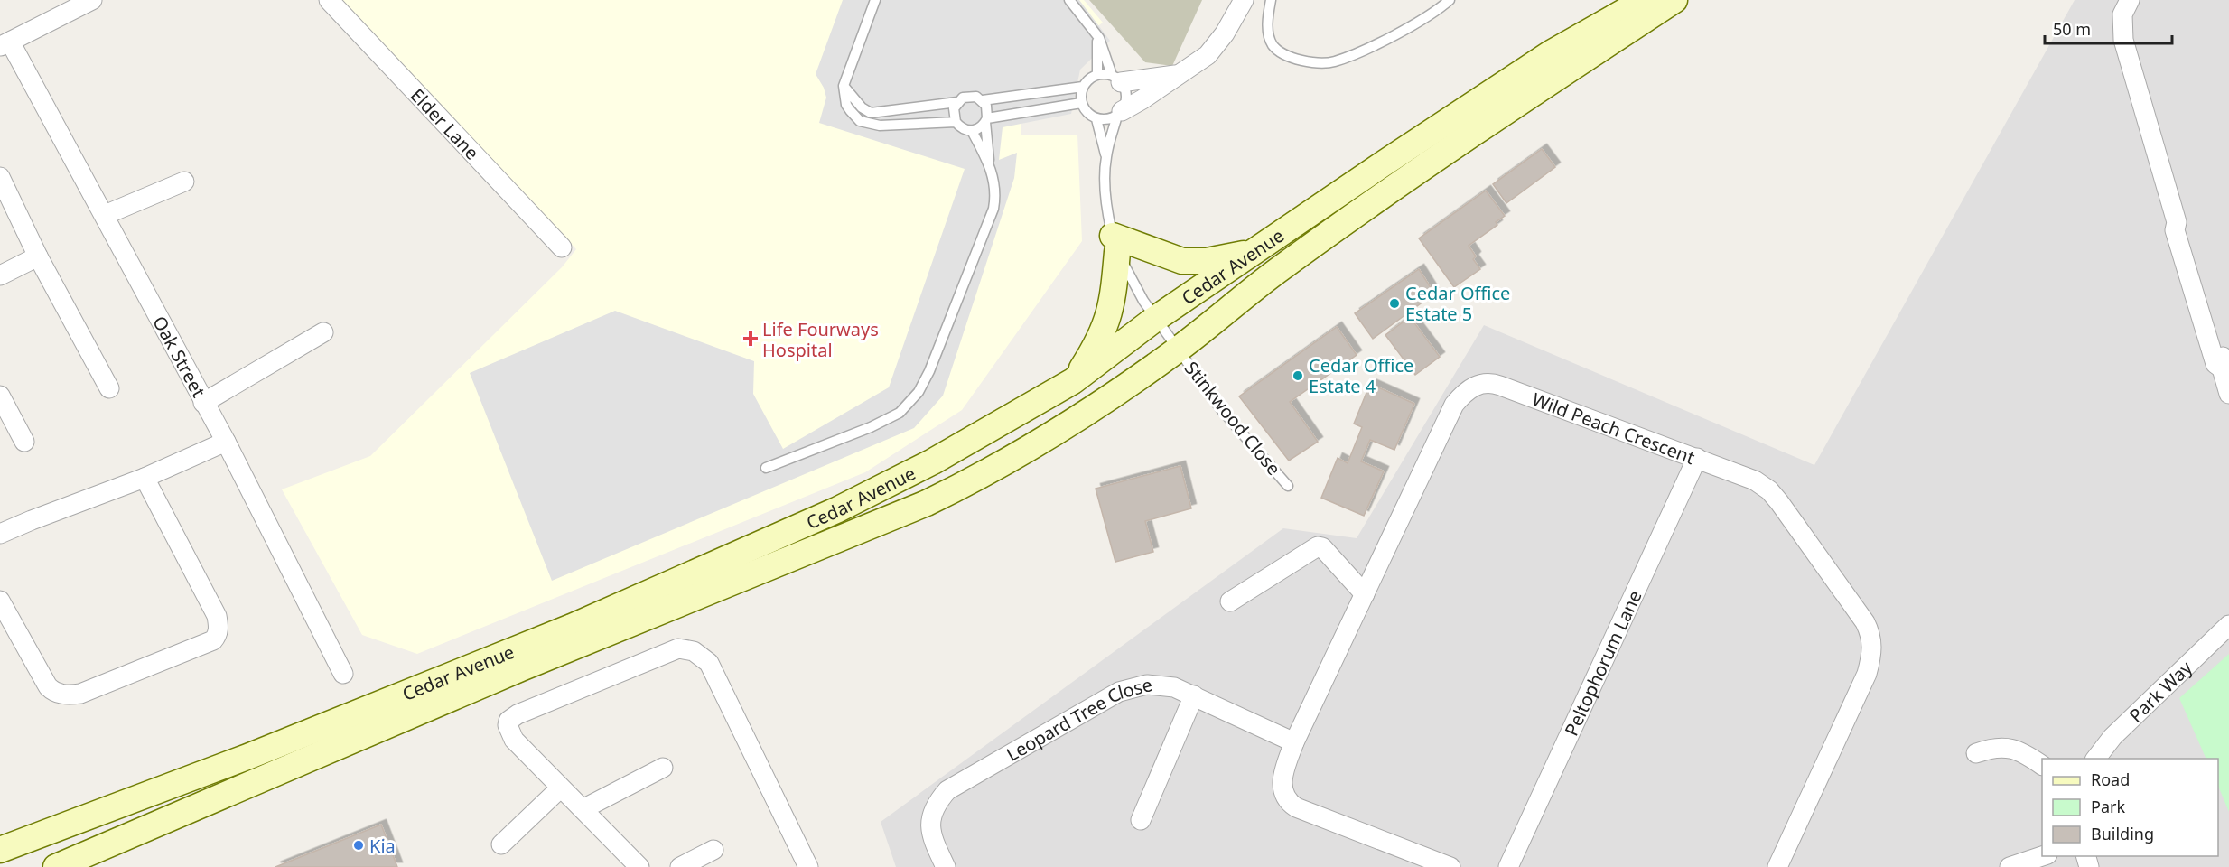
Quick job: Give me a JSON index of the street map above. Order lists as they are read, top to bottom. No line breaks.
{"streets":{"main road":["Cedar Avenue"],"street":["Elder Lane","Oak Street","Wild Peach Crescent","Peltophorum Lane","Park Way","Leopard Tree Close"],"lane":["Stinkwood Close"]},"crossings":[["Cedar Avenue","Stinkwood Close"],["Wild Peach Crescent","Peltophorum Lane"],["Wild Peach Crescent","Leopard Tree Close"]],"places":{"other":["Cedar Office Estate 5","Cedar Office Estate 4","Kia"],"health":["Life Fourways Hospital"]},"legend":["Road","Park","Building"],"scale_bar":"50 m"}
